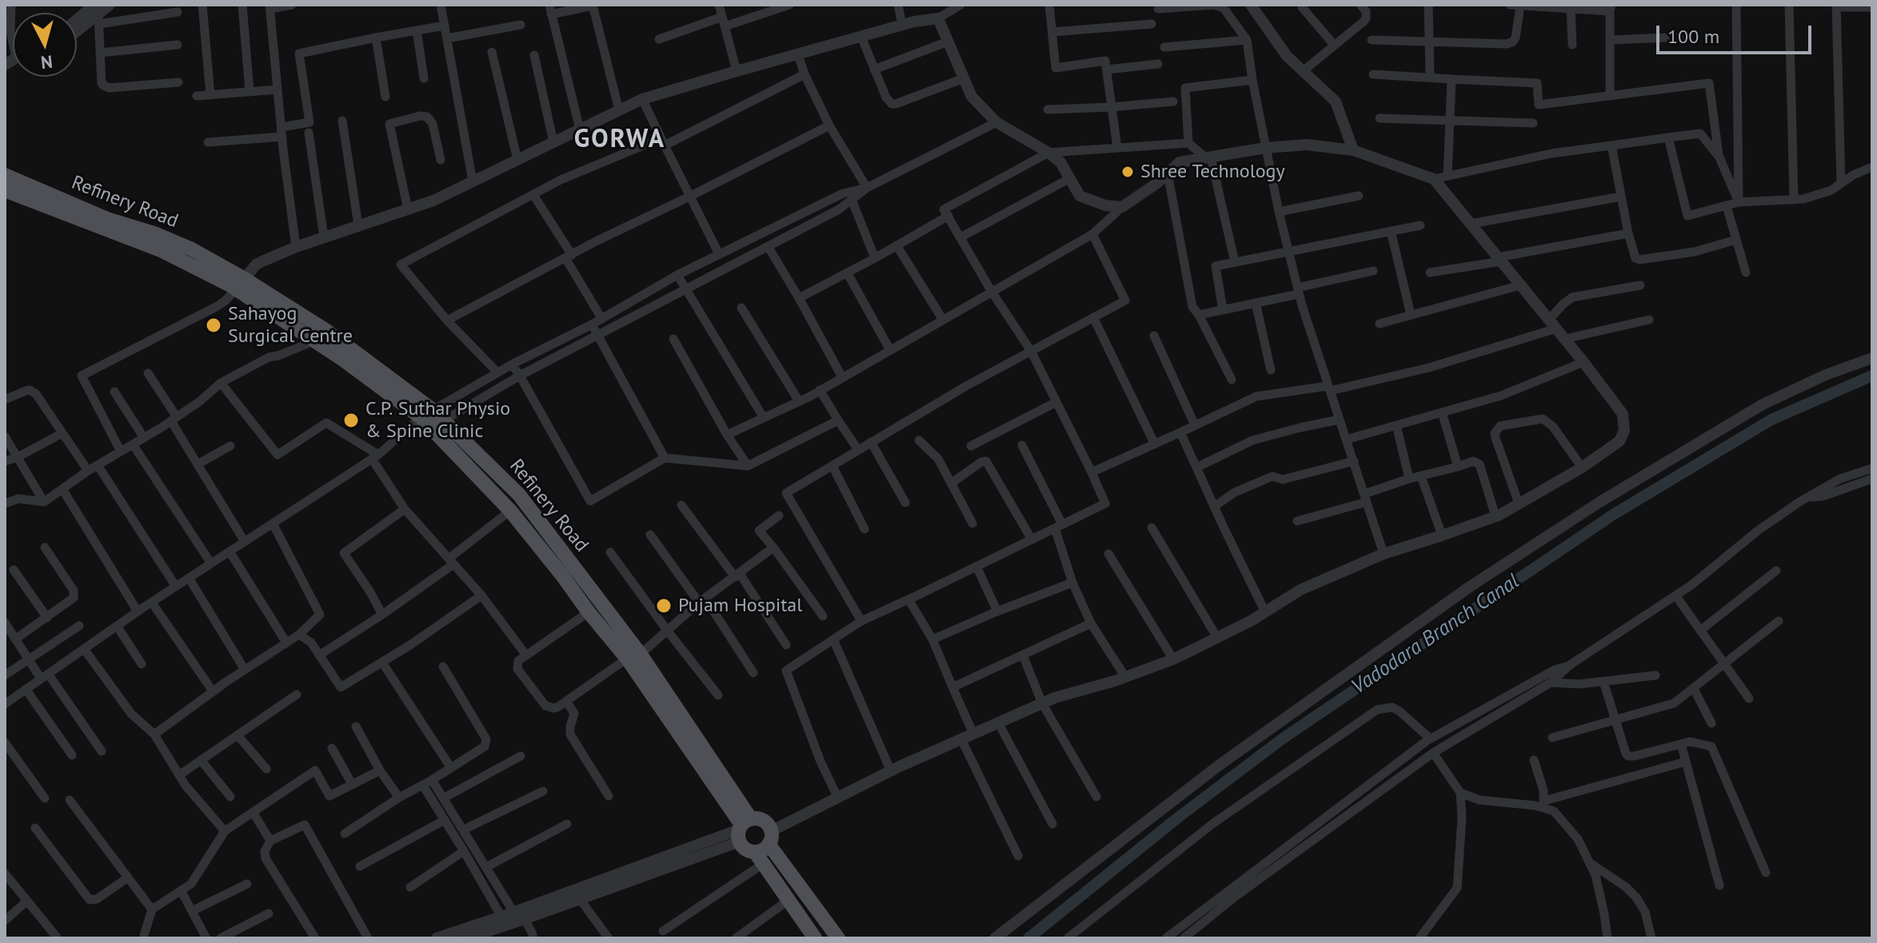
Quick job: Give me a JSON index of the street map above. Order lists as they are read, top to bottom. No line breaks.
{"streets":{"main road":["Refinery Road"]},"districts":["GORWA"],"water":["Vadodara Branch Canal"],"places":["Shree Technology","Sahayog Surgical Centre","C.P. Suthar Physio & Spine Clinic","Pujam Hospital"],"scale_bar":"100 m","north":"bottom"}
